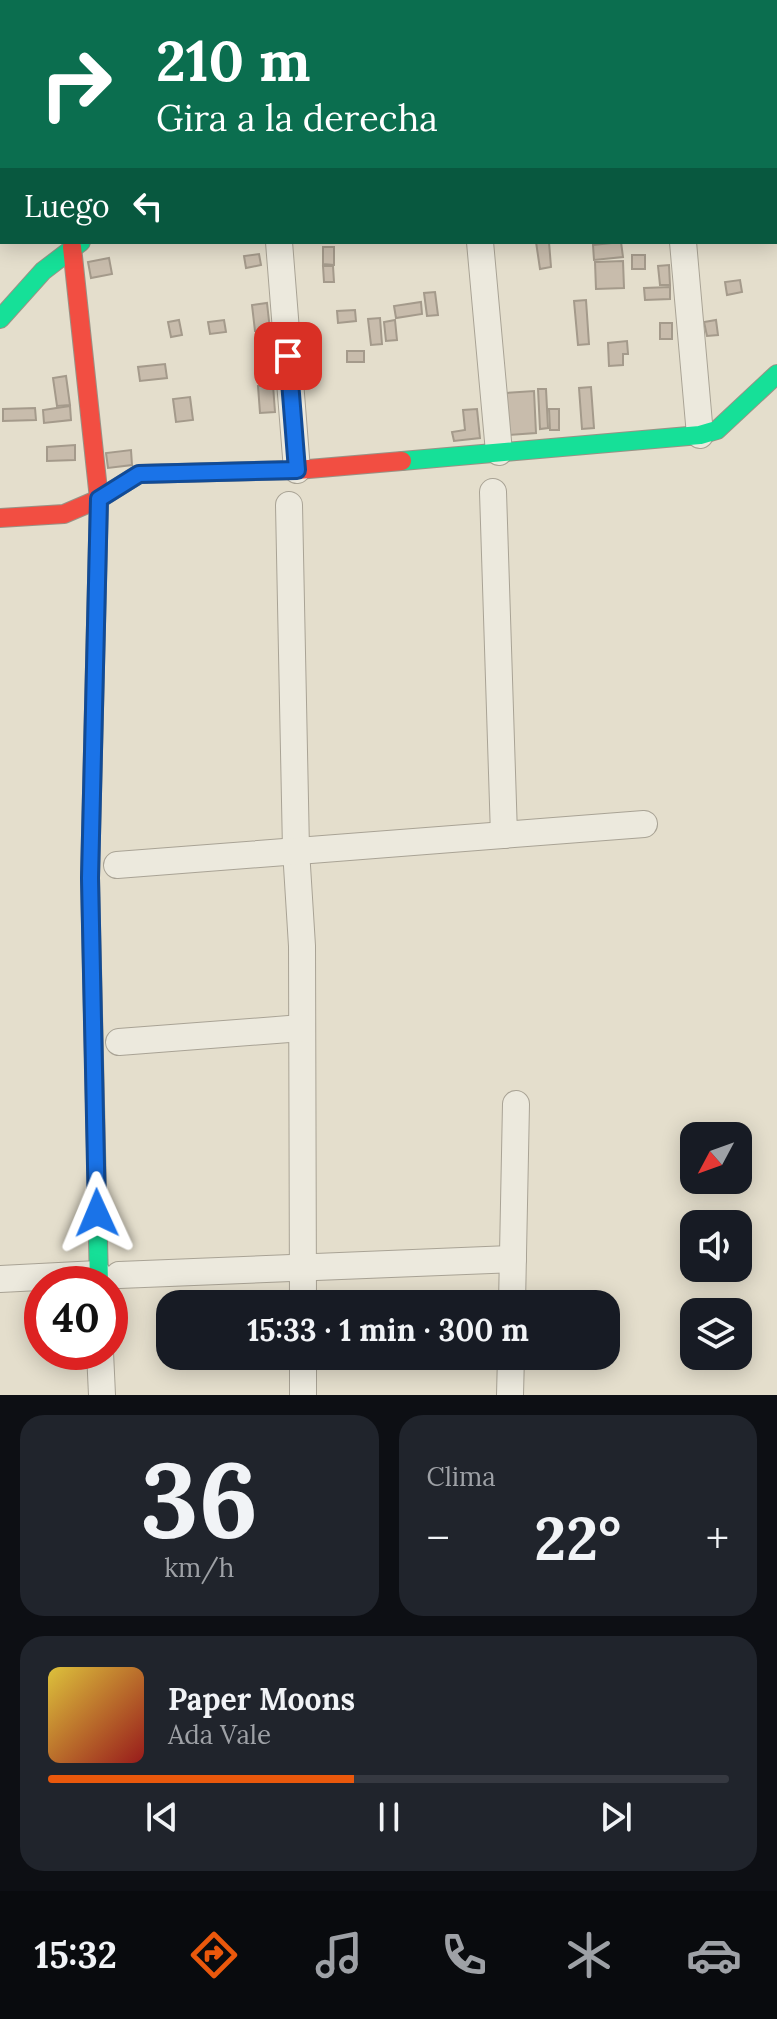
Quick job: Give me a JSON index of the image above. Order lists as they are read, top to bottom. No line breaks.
{"north":"bottom left","page":{"turn":["210 m","Gira a la derecha"],"then":"Luego","limit":"40","trip":"15:33 · 1 min · 300 m","tile":[["36","km/h"],"Clima"],"heat":["−","22°","+"],"song":["Paper Moons","Ada Vale"],"tabs":"15:32"}}
